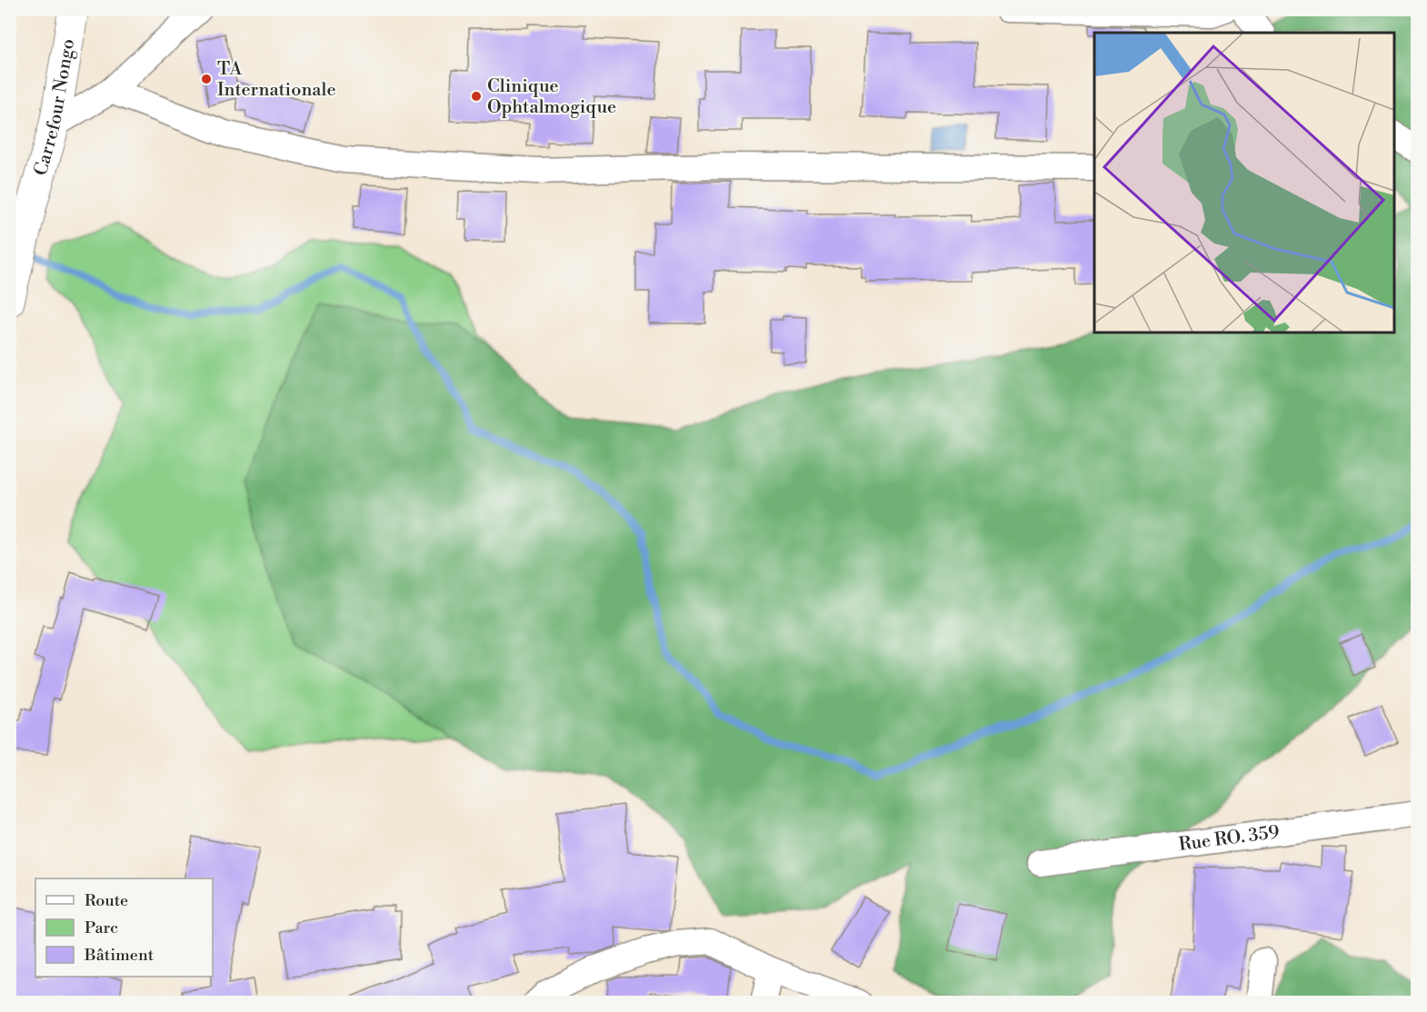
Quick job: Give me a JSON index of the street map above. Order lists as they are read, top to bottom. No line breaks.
{"streets":{"main road":["Carrefour Nongo"],"street":["Rue RO. 359"]},"places":["TA Internationale","Clinique Ophtalmogique"],"legend":["Route","Parc","Bâtiment"]}
